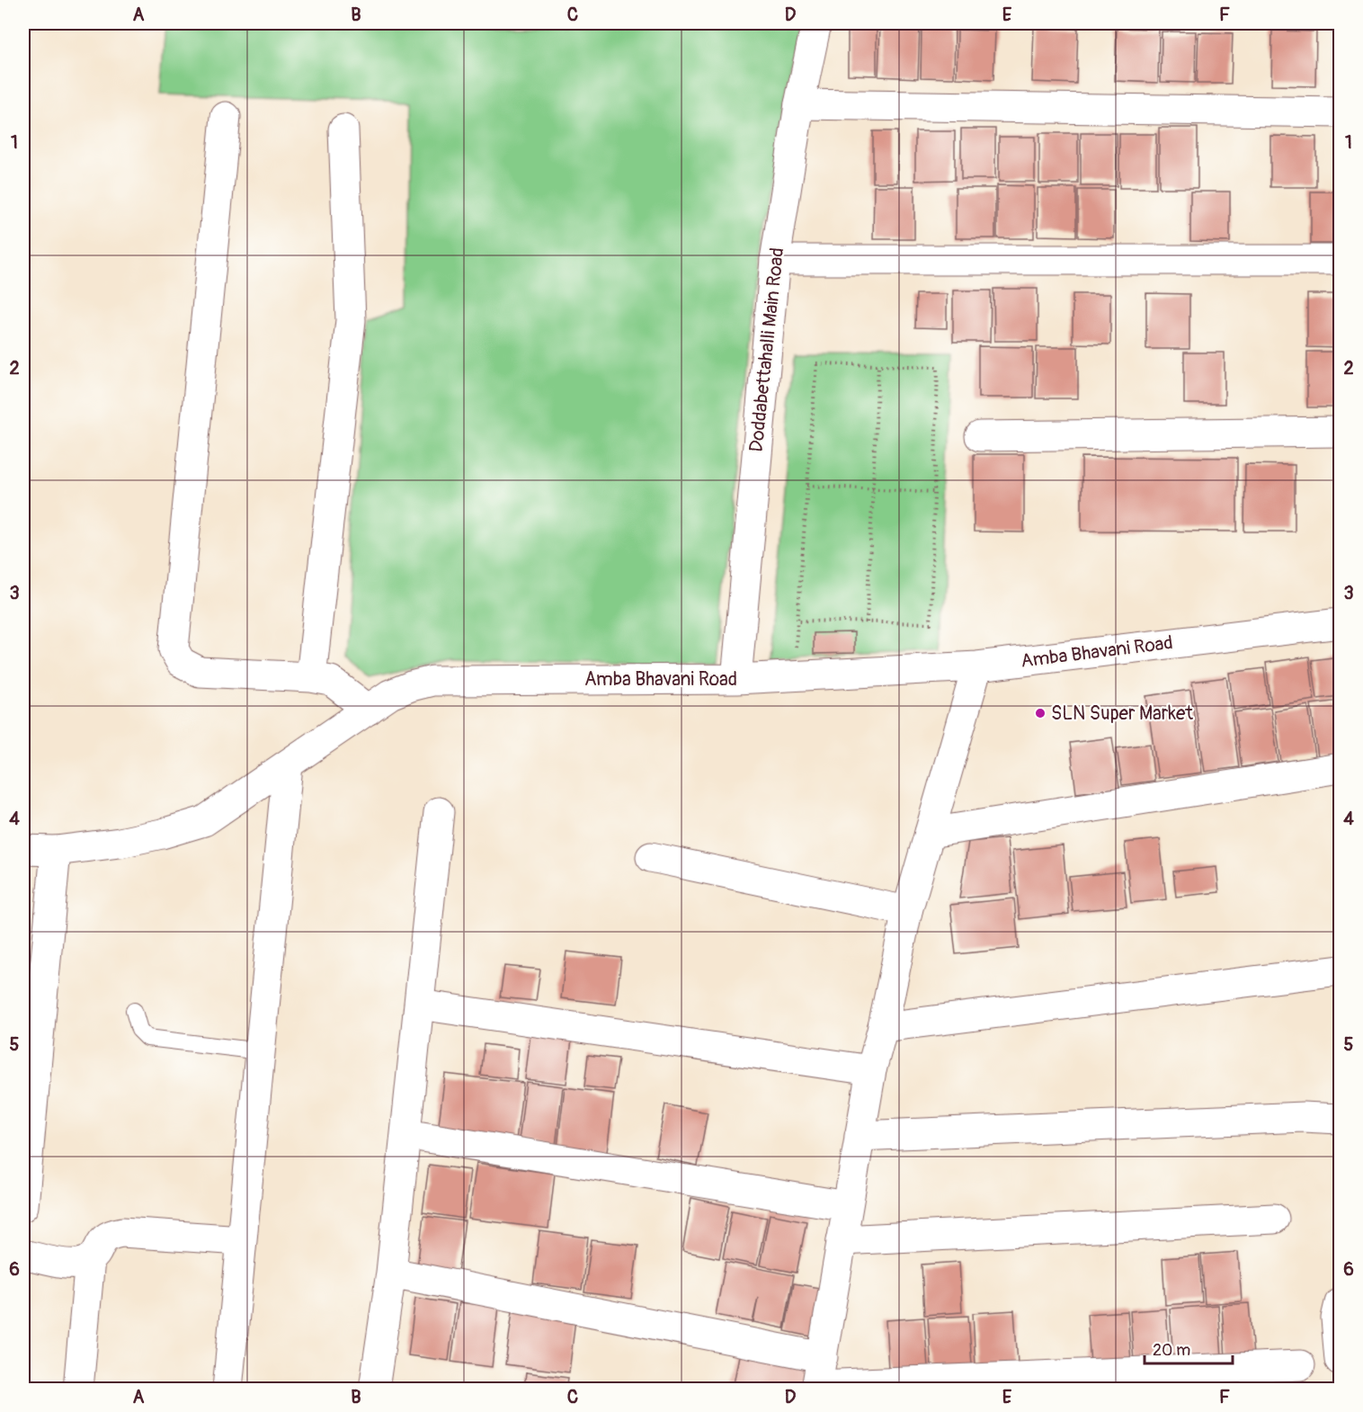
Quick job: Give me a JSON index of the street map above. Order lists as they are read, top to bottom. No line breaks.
{"streets":{"street":["Doddabettahalli Main Road","Amba Bhavani Road"]},"crossings":[["Doddabettahalli Main Road","Amba Bhavani Road"]],"places":["SLN Super Market"],"scale_bar":"20 m","grid":{"columns":["A","B","C","D","E","F"],"rows":["1","2","3","4","5","6"]}}
